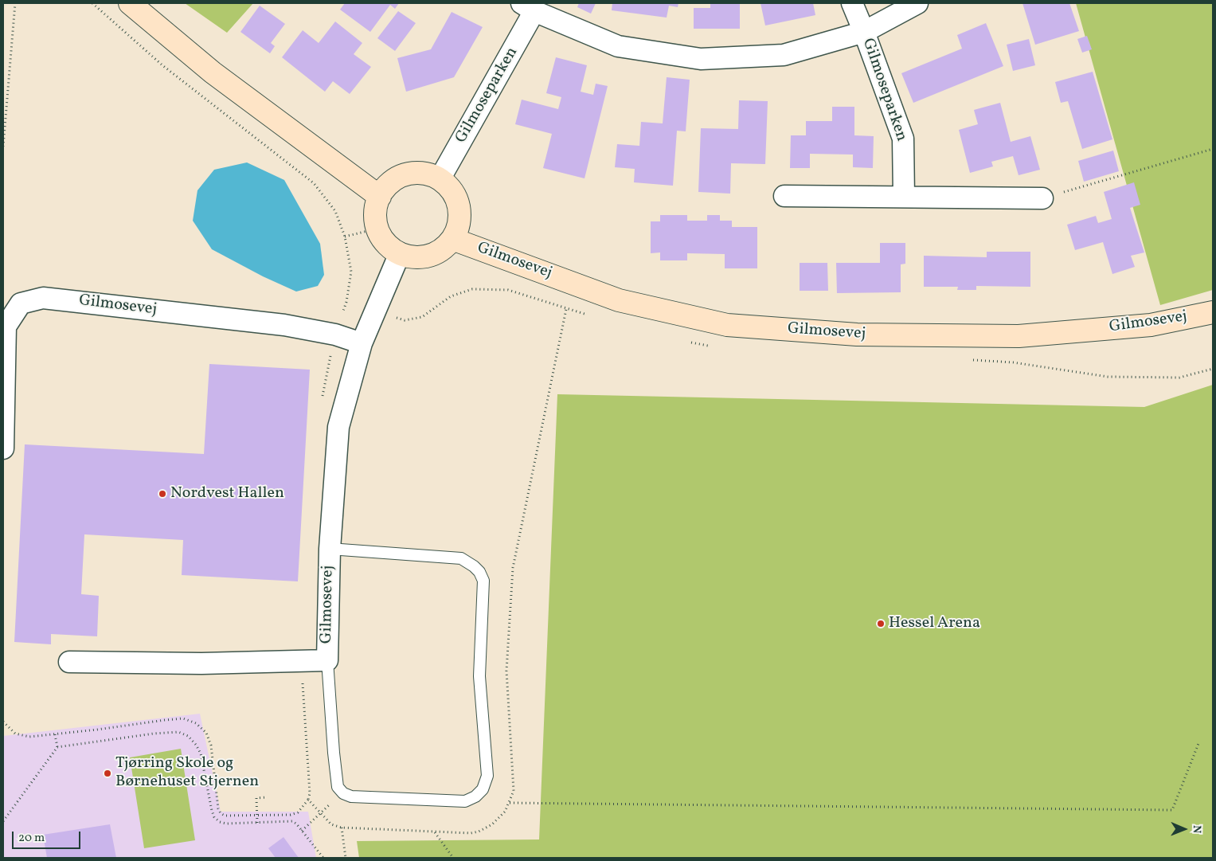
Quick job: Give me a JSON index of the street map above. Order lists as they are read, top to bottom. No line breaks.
{"streets":{"street":["Gilmoseparken","Gilmosevej"]},"crossings":[["Gilmoseparken","Gilmosevej"]],"places":["Nordvest Hallen","Hessel Arena","Tjørring Skole og Børnehuset Stjernen"],"scale_bar":"20 m","north":"right"}
